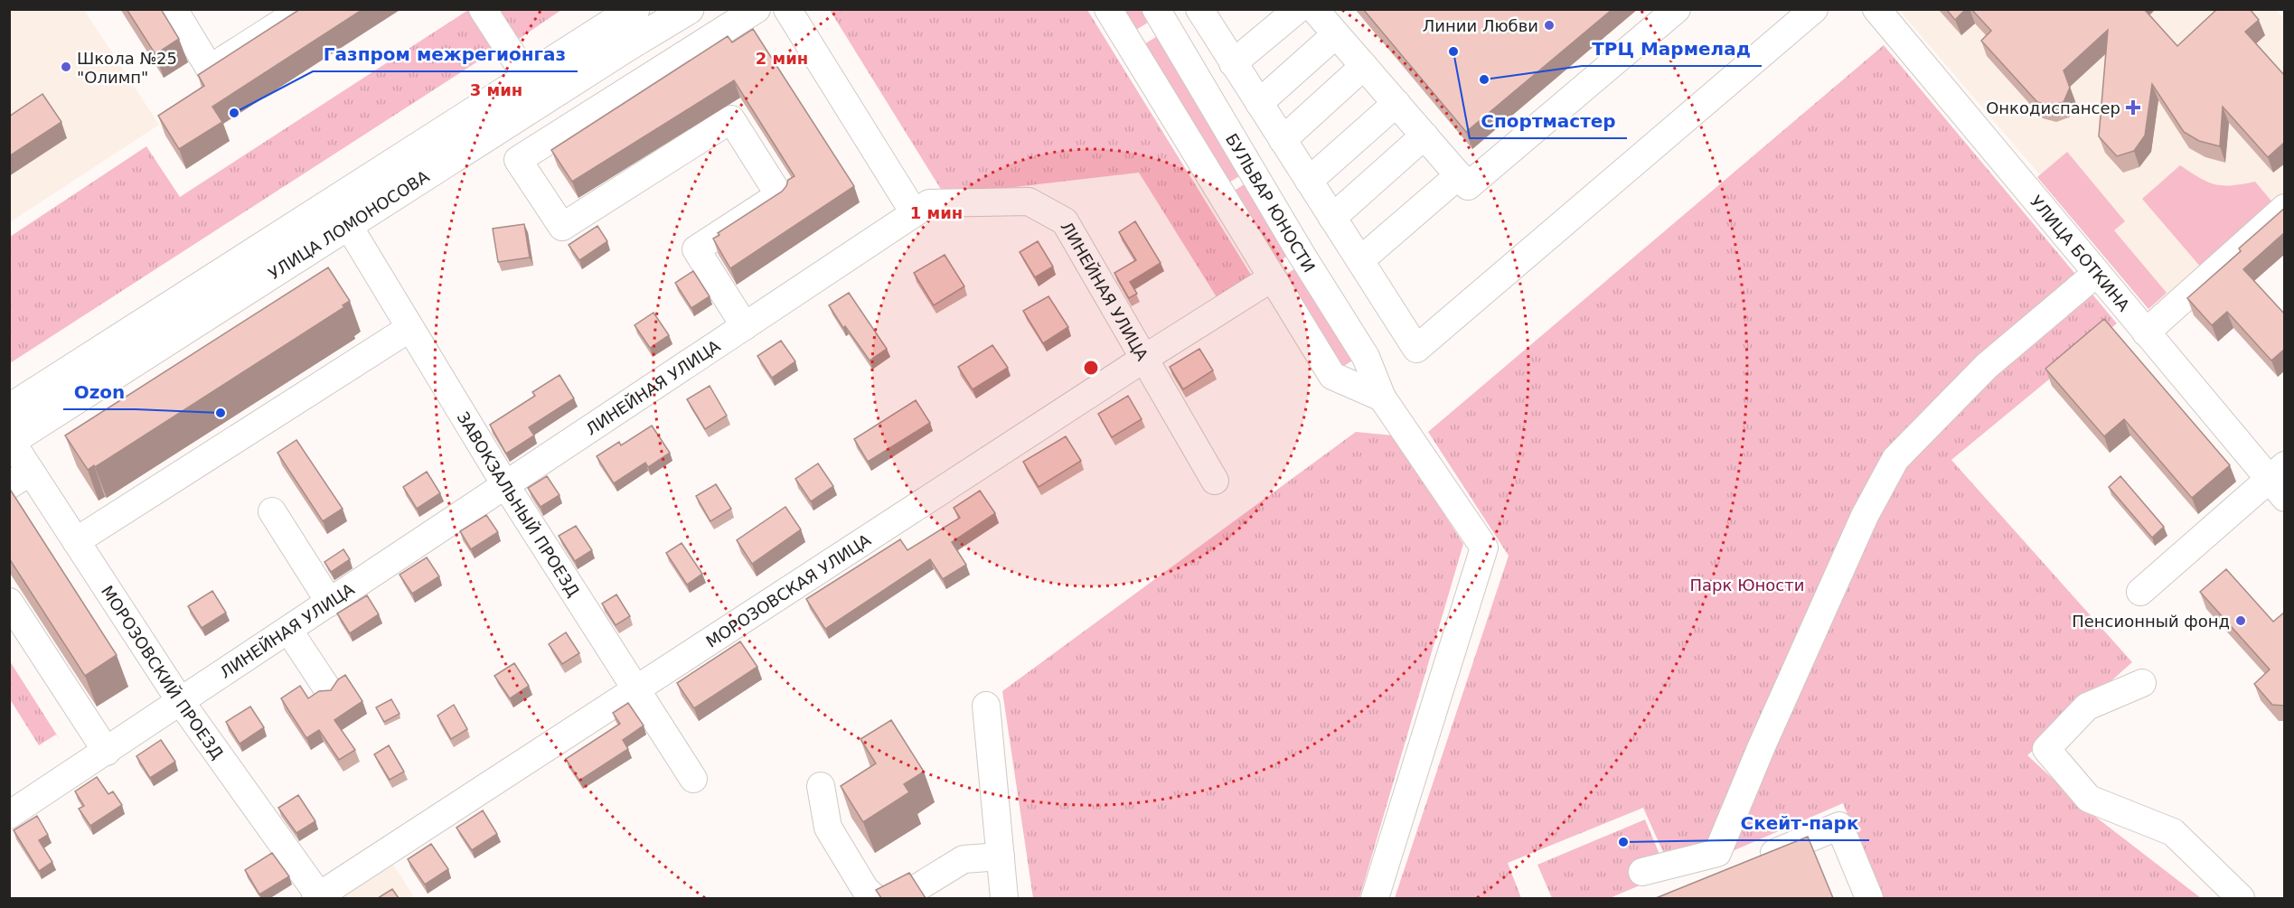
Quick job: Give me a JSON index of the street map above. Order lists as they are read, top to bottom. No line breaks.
{"streets":{"main road":["УЛИЦА ЛОМОНОСОВА"],"street":["БУЛЬВАР ЮНОСТИ","УЛИЦА БОТКИНА","ЛИНЕЙНАЯ УЛИЦА","ЗАВОКЗАЛЬНЫЙ ПРОЕЗД","МОРОЗОВСКАЯ УЛИЦА","МОРОЗОВСКИЙ ПРОЕЗД"]},"crossings":[["УЛИЦА ЛОМОНОСОВА","ЗАВОКЗАЛЬНЫЙ ПРОЕЗД"],["УЛИЦА ЛОМОНОСОВА","МОРОЗОВСКИЙ ПРОЕЗД"],["ЛИНЕЙНАЯ УЛИЦА","ЗАВОКЗАЛЬНЫЙ ПРОЕЗД"],["ЛИНЕЙНАЯ УЛИЦА","МОРОЗОВСКАЯ УЛИЦА"],["ЛИНЕЙНАЯ УЛИЦА","МОРОЗОВСКИЙ ПРОЕЗД"],["ЗАВОКЗАЛЬНЫЙ ПРОЕЗД","МОРОЗОВСКАЯ УЛИЦА"],["МОРОЗОВСКАЯ УЛИЦА","МОРОЗОВСКИЙ ПРОЕЗД"]],"parks":["Парк Юности"],"places":{"other":["Линии Любви","Спортмастер","Школа №25 \"Олимп\"","ТРЦ Мармелад","Газпром межрегионгаз","Ozon","Пенсионный фонд","Скейт-парк"],"health":["Онкодиспансер"]},"rings":["2 мин","3 мин","1 мин"]}
